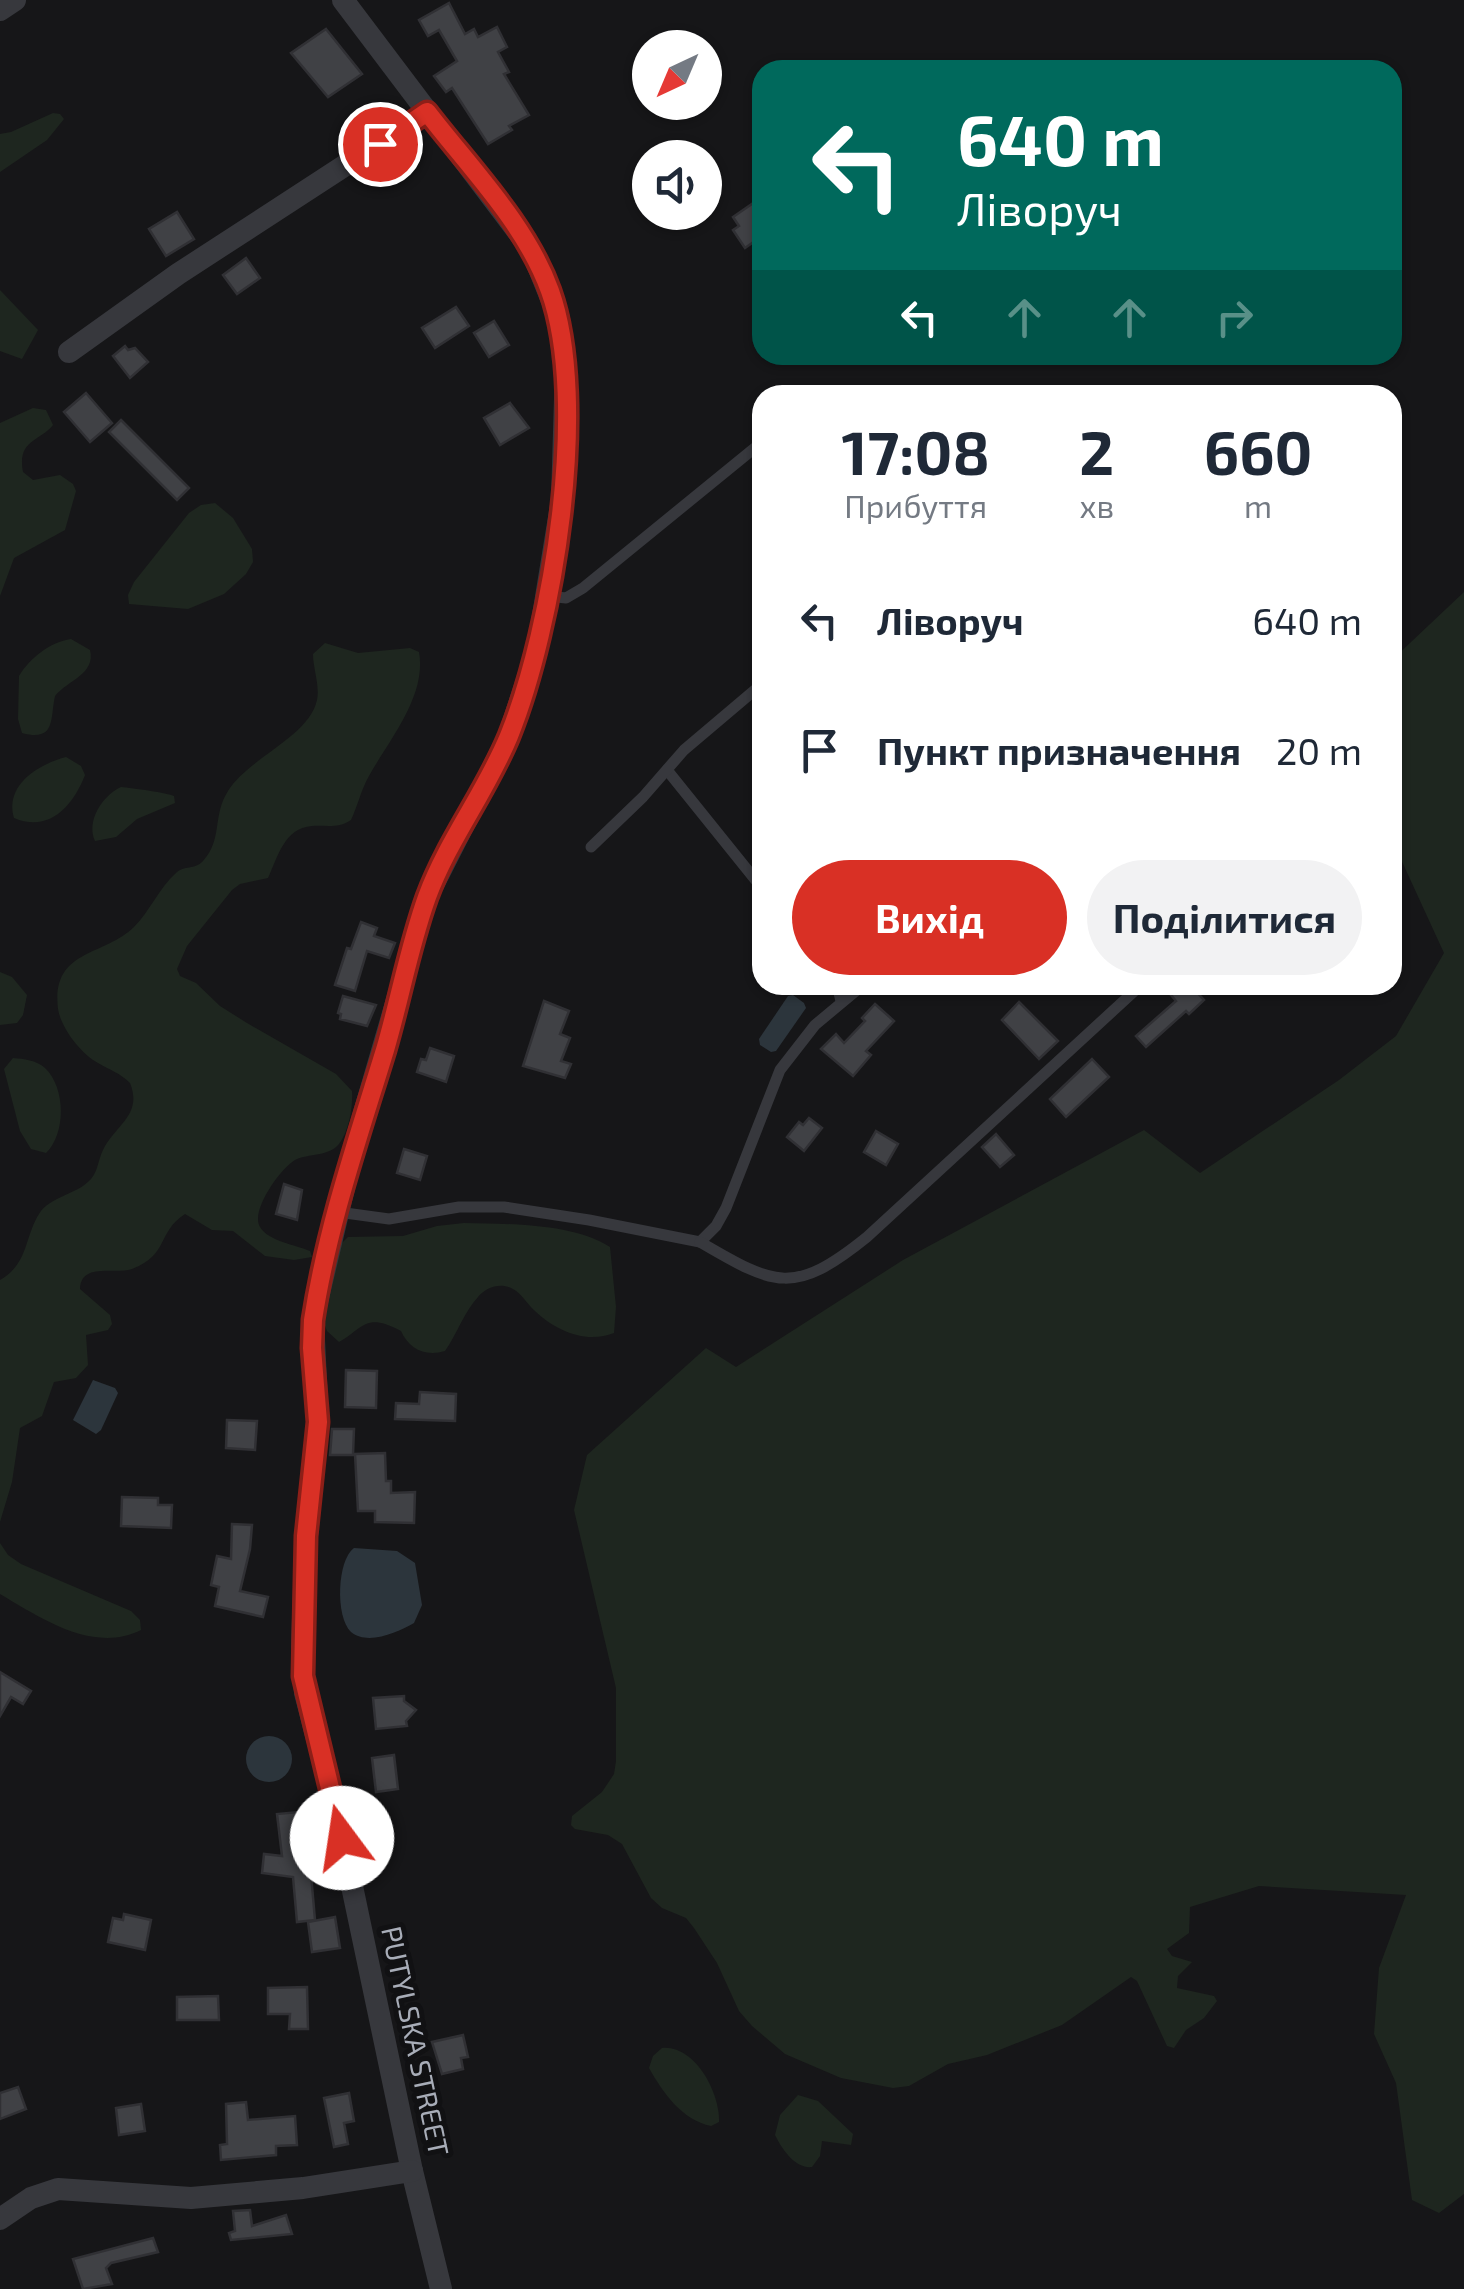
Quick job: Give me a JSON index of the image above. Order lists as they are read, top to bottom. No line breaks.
{"streets":{"street":["PUTYLSKA STREET"]},"north":"bottom left","page":{"turn":["640 m","Ліворуч"],"eta":["17:08","Прибуття","2","хв","660","m"],"list":[{"name":"Ліворуч","value":"640 m"},{"name":"Пункт призначення","value":"20 m"}],"buttons":["Вихід","Поділитися"]}}
